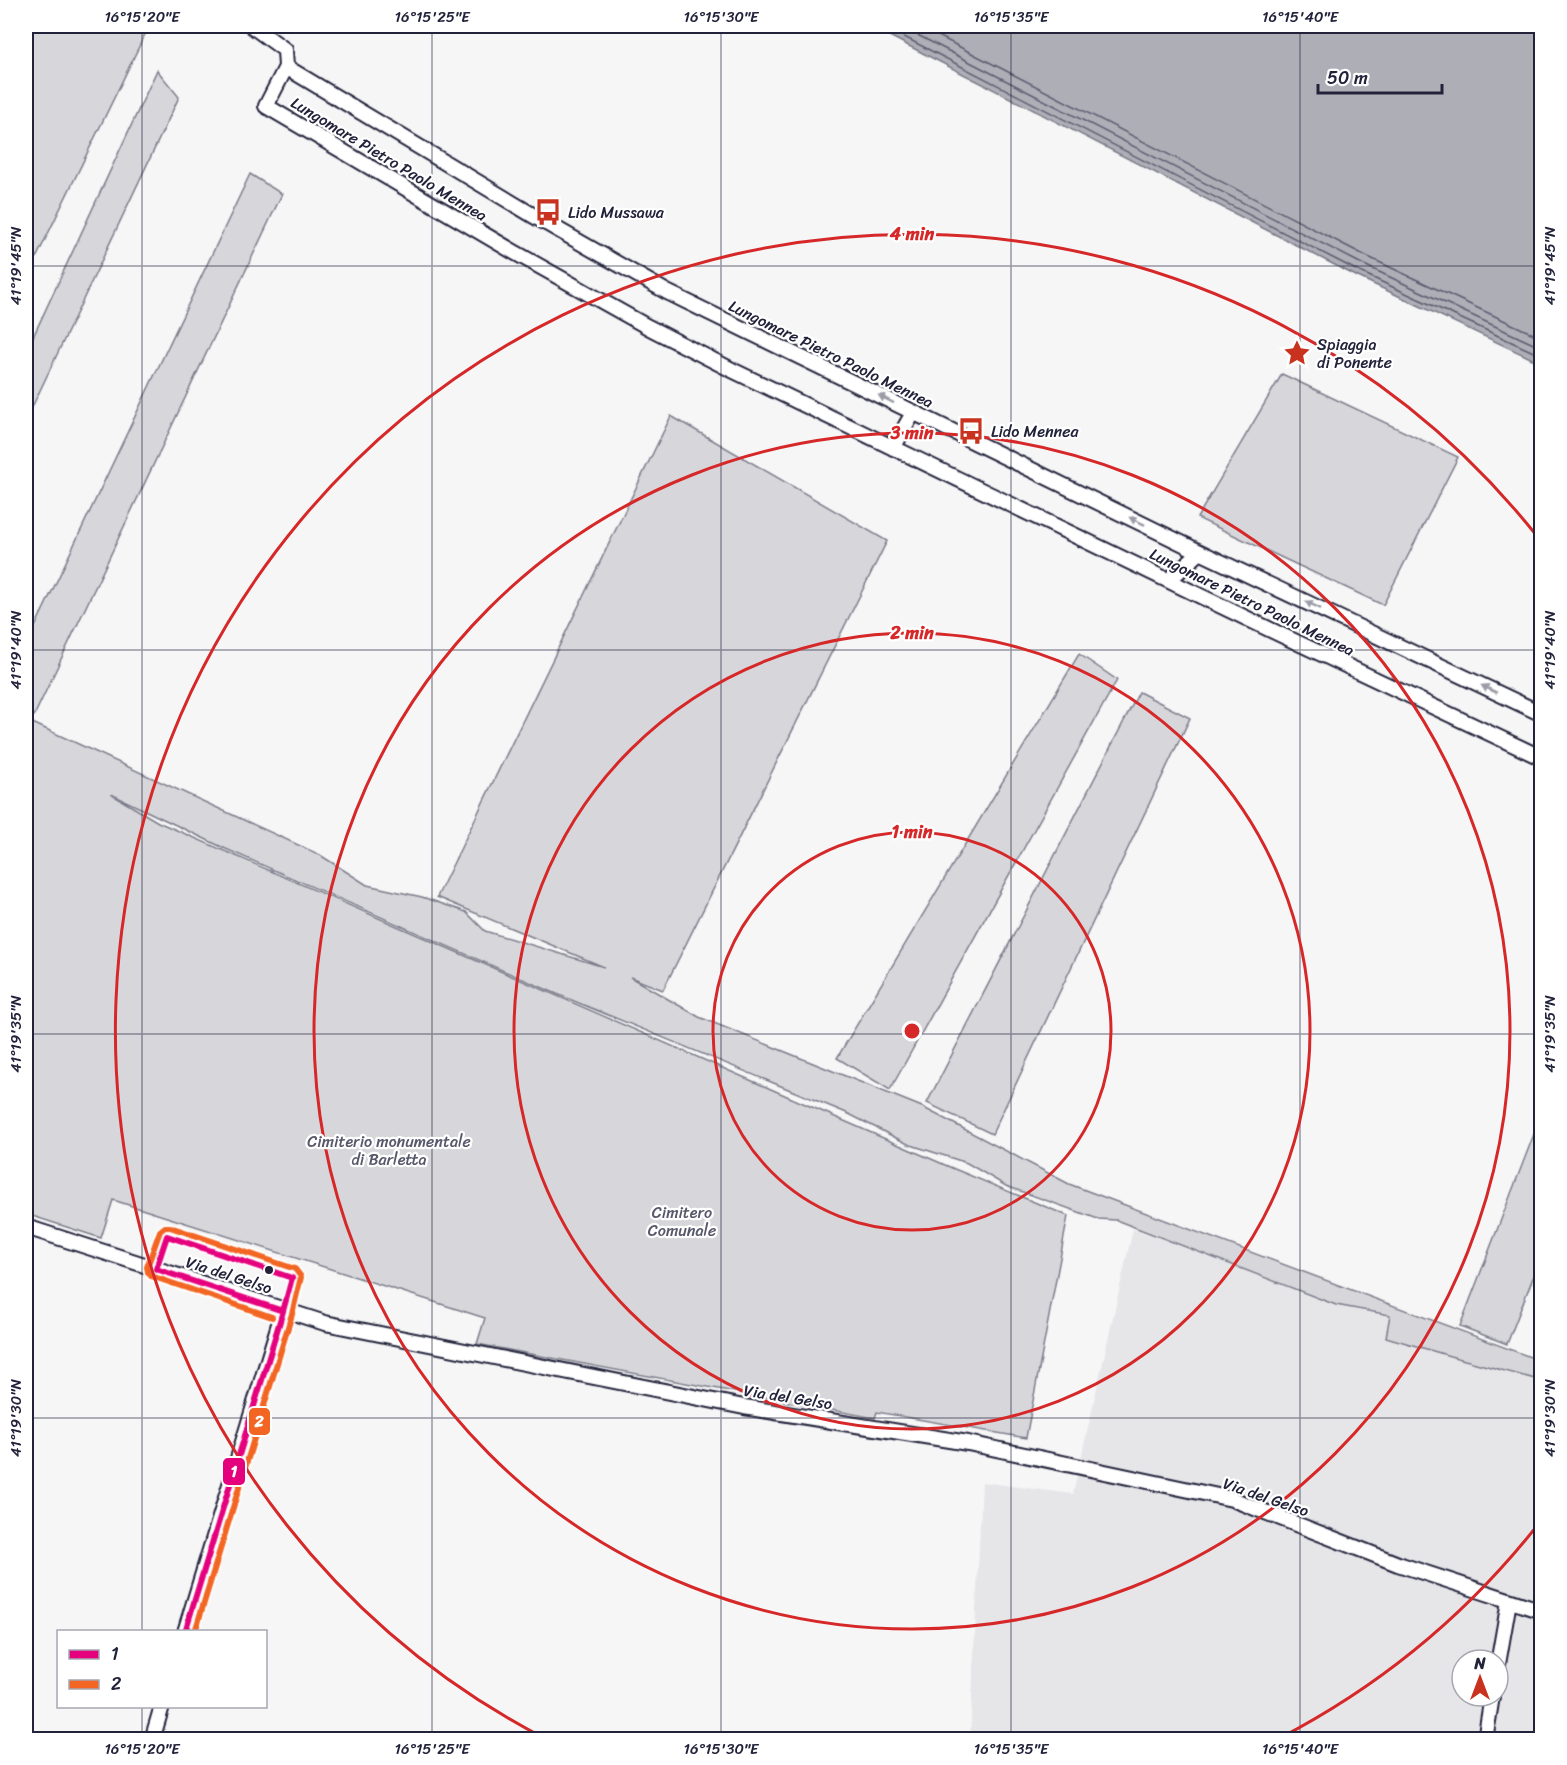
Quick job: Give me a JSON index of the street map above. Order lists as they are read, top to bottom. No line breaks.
{"streets":{"street":["Lungomare Pietro Paolo Mennea","Via del Gelso"]},"parks":["Cimiterio monumentale di Barletta","Cimitero Comunale"],"places":{"bus stop":["Lido Mussawa","Lido Mennea"],"place":["Spiaggia di Ponente"]},"lines":["transit line 2","transit line 1"],"legend":["1","2"],"scale_bar":"50 m","north":"top","coordinates":["16°15'20\"E","16°15'25\"E","16°15'30\"E","16°15'35\"E","16°15'40\"E","41°19'45\"N","41°19'40\"N","41°19'35\"N","41°19'30\"N"],"rings":["4 min","3 min","2 min","1 min"]}
